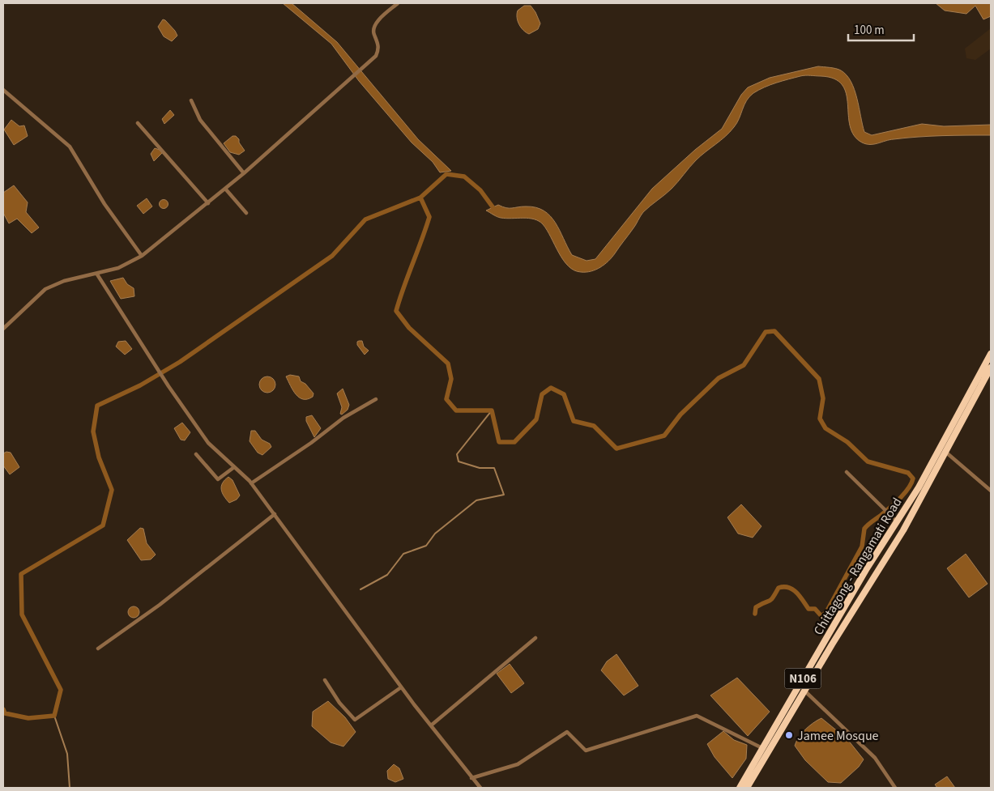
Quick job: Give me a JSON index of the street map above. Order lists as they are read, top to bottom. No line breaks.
{"streets":{"highway":["Chittagong - Rangamati Road","N106"]},"places":["Jamee Mosque"],"scale_bar":"100 m"}
